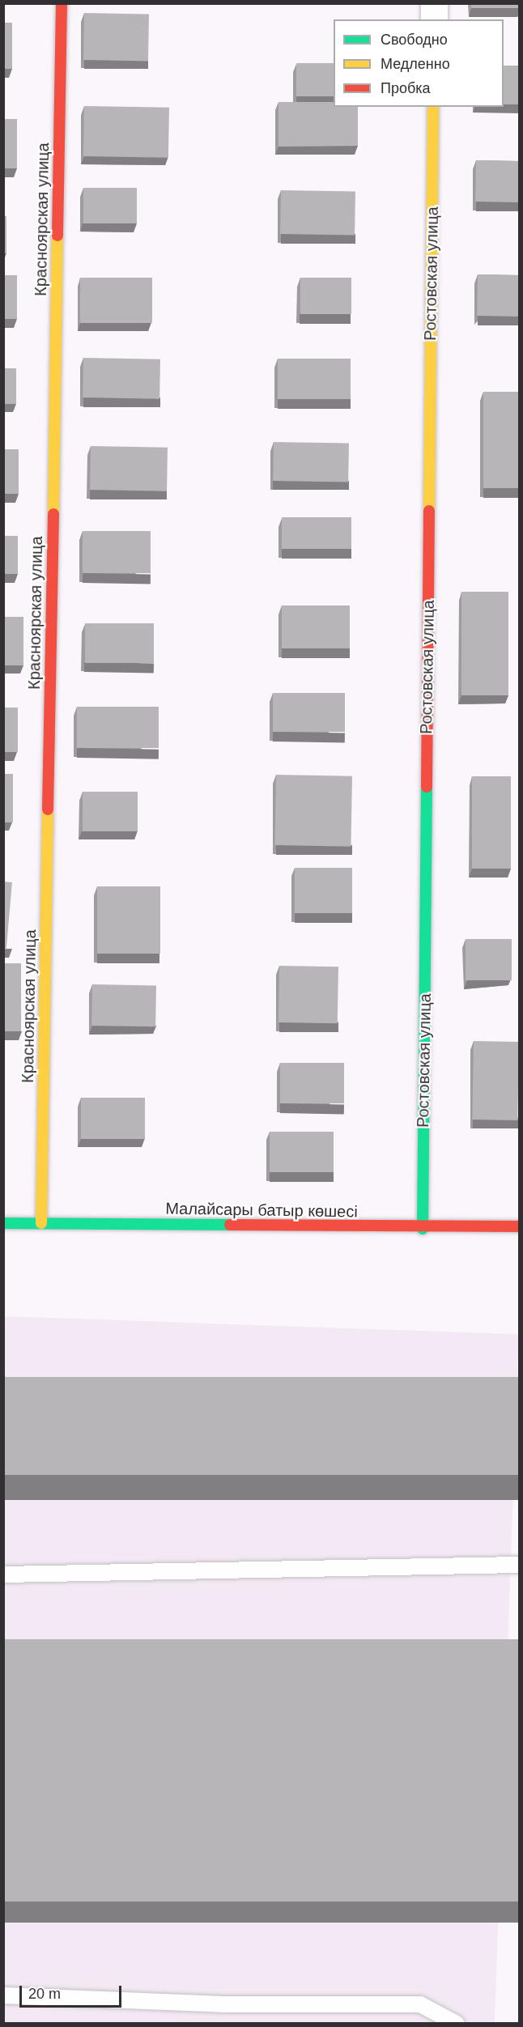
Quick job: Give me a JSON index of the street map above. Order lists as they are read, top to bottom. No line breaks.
{"streets":{"street":["Красноярская улица","Ростовская улица","Малайсары батыр көшесі"]},"crossings":[["Красноярская улица","Малайсары батыр көшесі"],["Ростовская улица","Малайсары батыр көшесі"]],"legend":["Свободно","Медленно","Пробка"],"scale_bar":"20 m"}
